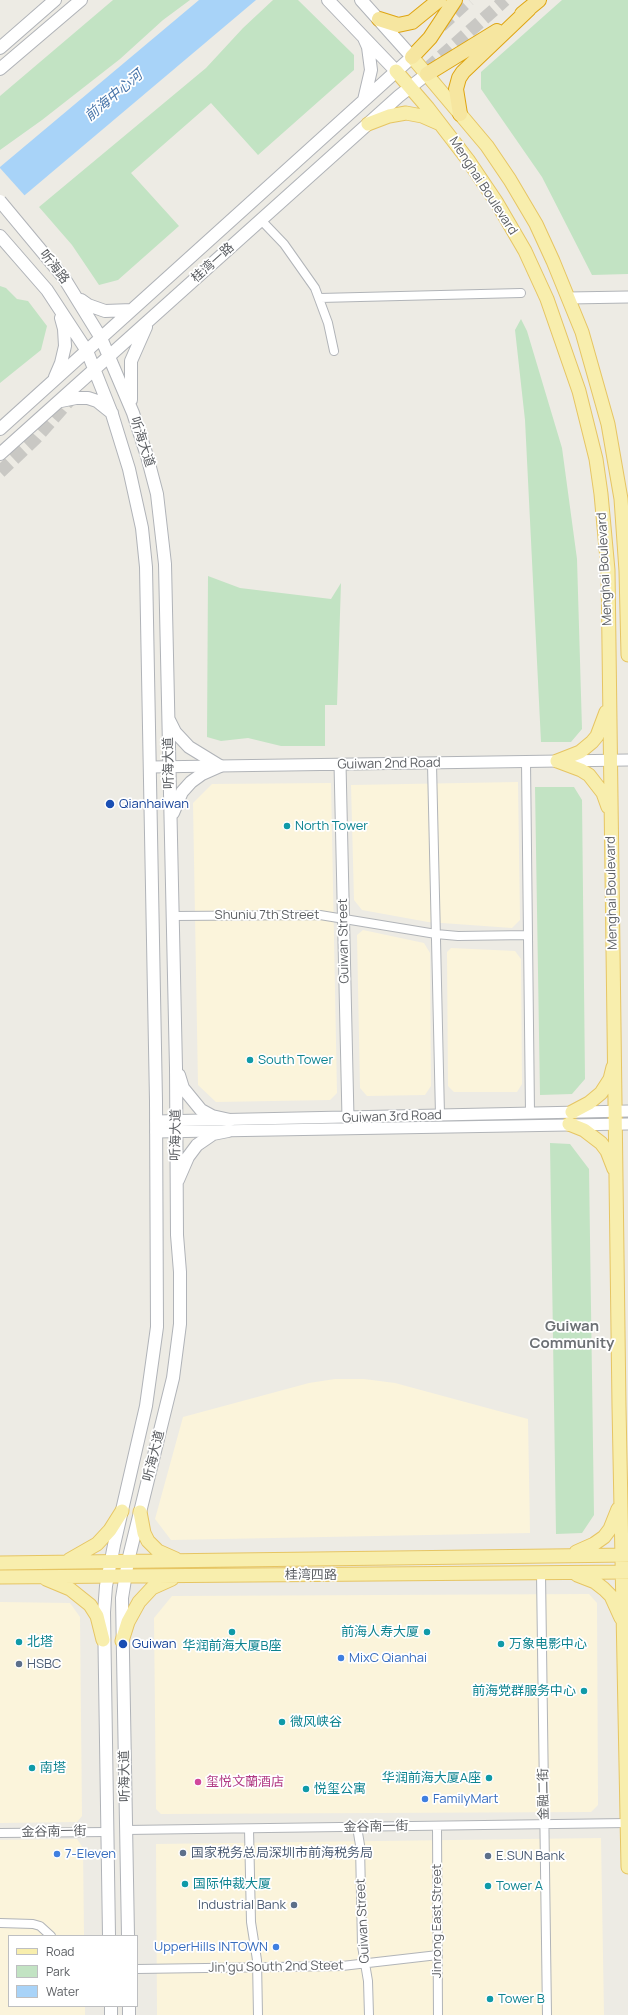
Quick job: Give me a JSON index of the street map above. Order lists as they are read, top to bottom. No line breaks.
{"streets":{"main road":["Menghai Boulevard","桂湾一路","听海路","听海大道","桂湾四路"],"street":["Guiwan 2nd Road","Shuniu 7th Street","Guiwan Street","Guiwan 3rd Road","金融二街","金谷南一街","Jinrong East Street","Jin‘gu South 2nd Steet"]},"crossings":[["Menghai Boulevard","桂湾一路"],["Menghai Boulevard","Guiwan 2nd Road"],["Menghai Boulevard","Guiwan 3rd Road"],["Menghai Boulevard","桂湾四路"],["Menghai Boulevard","金谷南一街"],["桂湾一路","听海路"],["桂湾一路","听海大道"],["听海路","听海大道"],["听海大道","Guiwan 2nd Road"],["听海大道","Shuniu 7th Street"],["听海大道","Guiwan 3rd Road"],["听海大道","桂湾四路"],["听海大道","金谷南一街"],["Guiwan 2nd Road","Guiwan Street"],["Shuniu 7th Street","Guiwan Street"],["Guiwan Street","Guiwan 3rd Road"],["Guiwan Street","金谷南一街"],["Guiwan Street","Jin‘gu South 2nd Steet"],["桂湾四路","金融二街"],["金融二街","金谷南一街"],["金谷南一街","Jinrong East Street"],["Jinrong East Street","Jin‘gu South 2nd Steet"]],"districts":["Guiwan Community"],"water":["前海中心河"],"places":["Qianhaiwan","North Tower","South Tower","华润前海大厦B座","前海人寿大厦","北塔","Guiwan","万象电影中心","MixC Qianhai","HSBC","前海党群服务中心","微风峡谷","南塔","华润前海大厦A座","玺悦文蘭酒店","悦玺公寓","FamilyMart","国家税务总局深圳市前海税务局","7-Eleven","E.SUN Bank","国际仲裁大厦","Tower A","Industrial Bank","UpperHills INTOWN","Tower B"],"legend":["Road","Park","Water"]}
